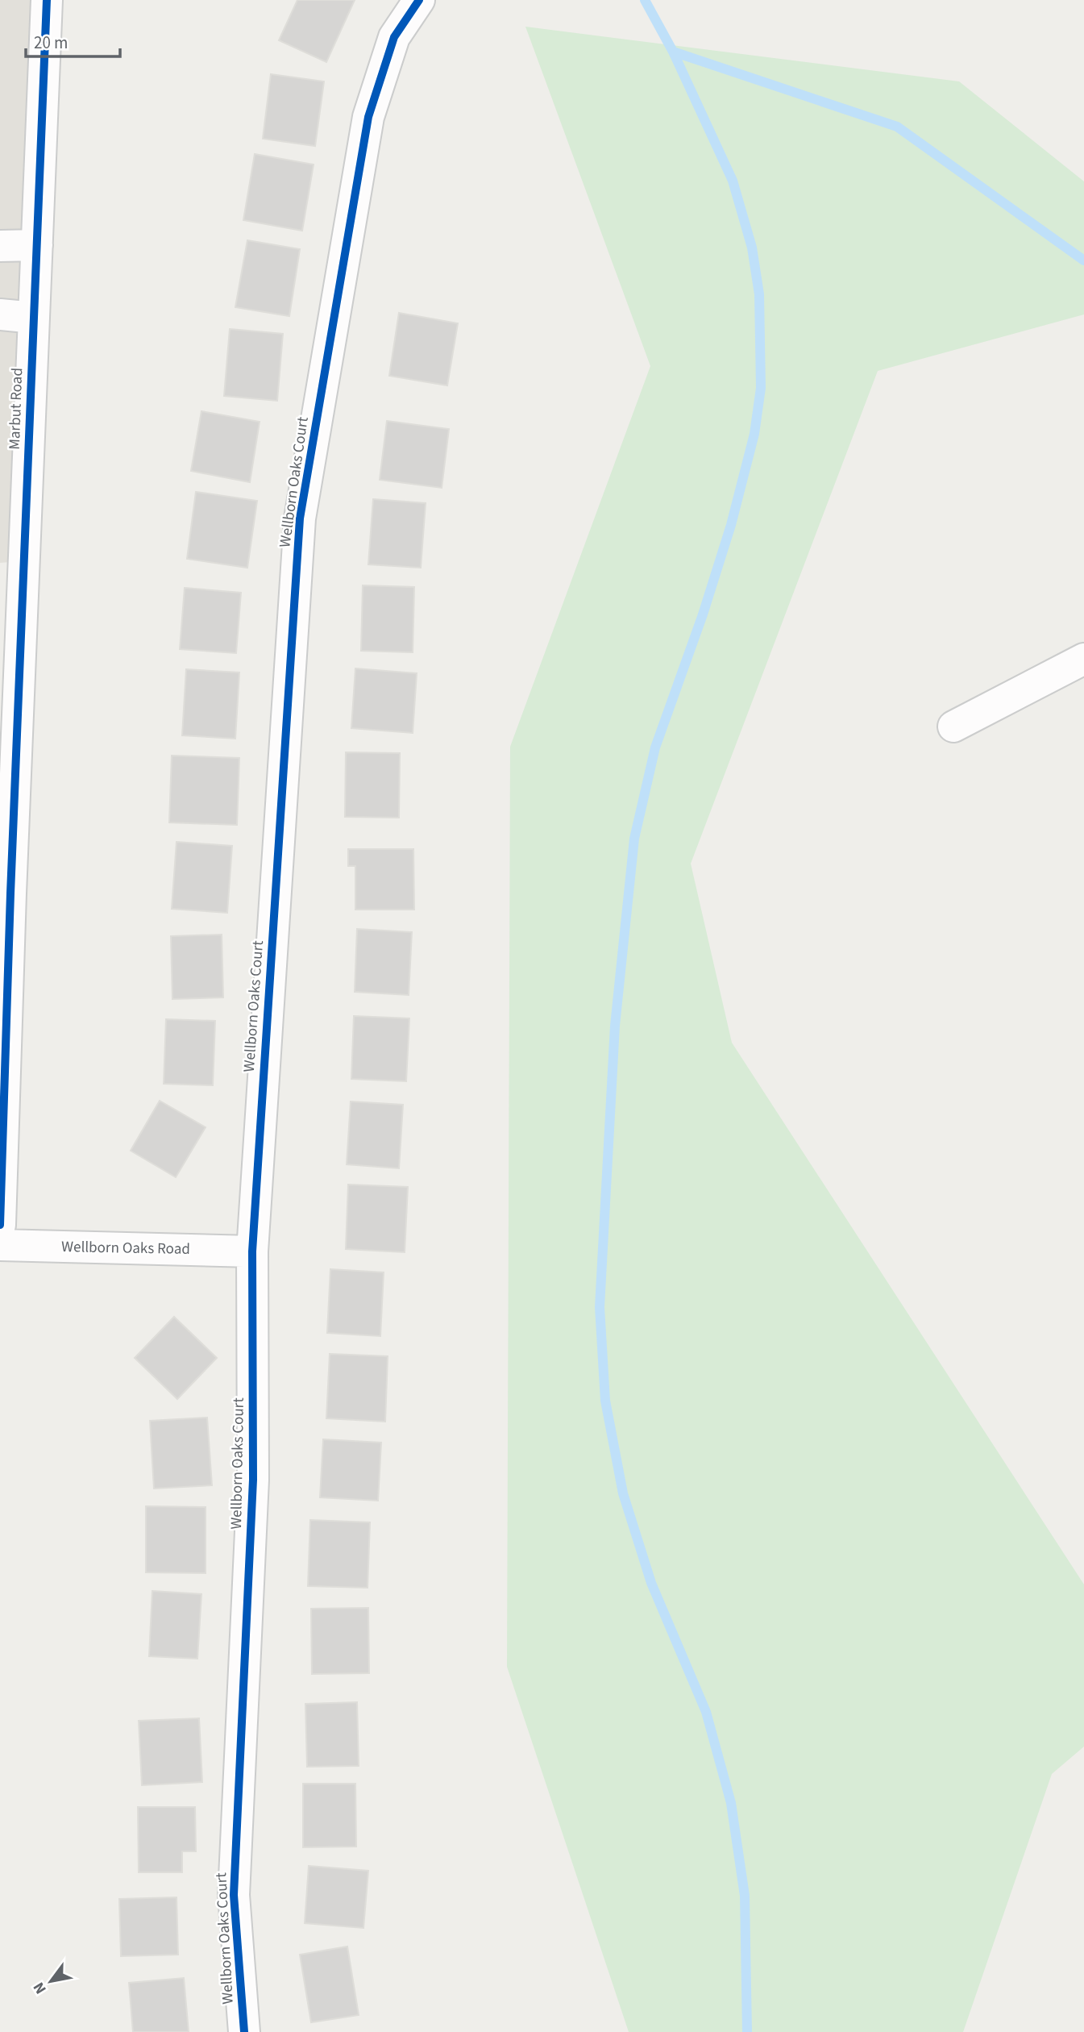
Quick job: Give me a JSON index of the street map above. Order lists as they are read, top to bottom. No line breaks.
{"streets":{"street":["Marbut Road","Wellborn Oaks Court","Wellborn Oaks Road"]},"crossings":[["Wellborn Oaks Court","Wellborn Oaks Road"]],"scale_bar":"20 m","north":"bottom left"}
